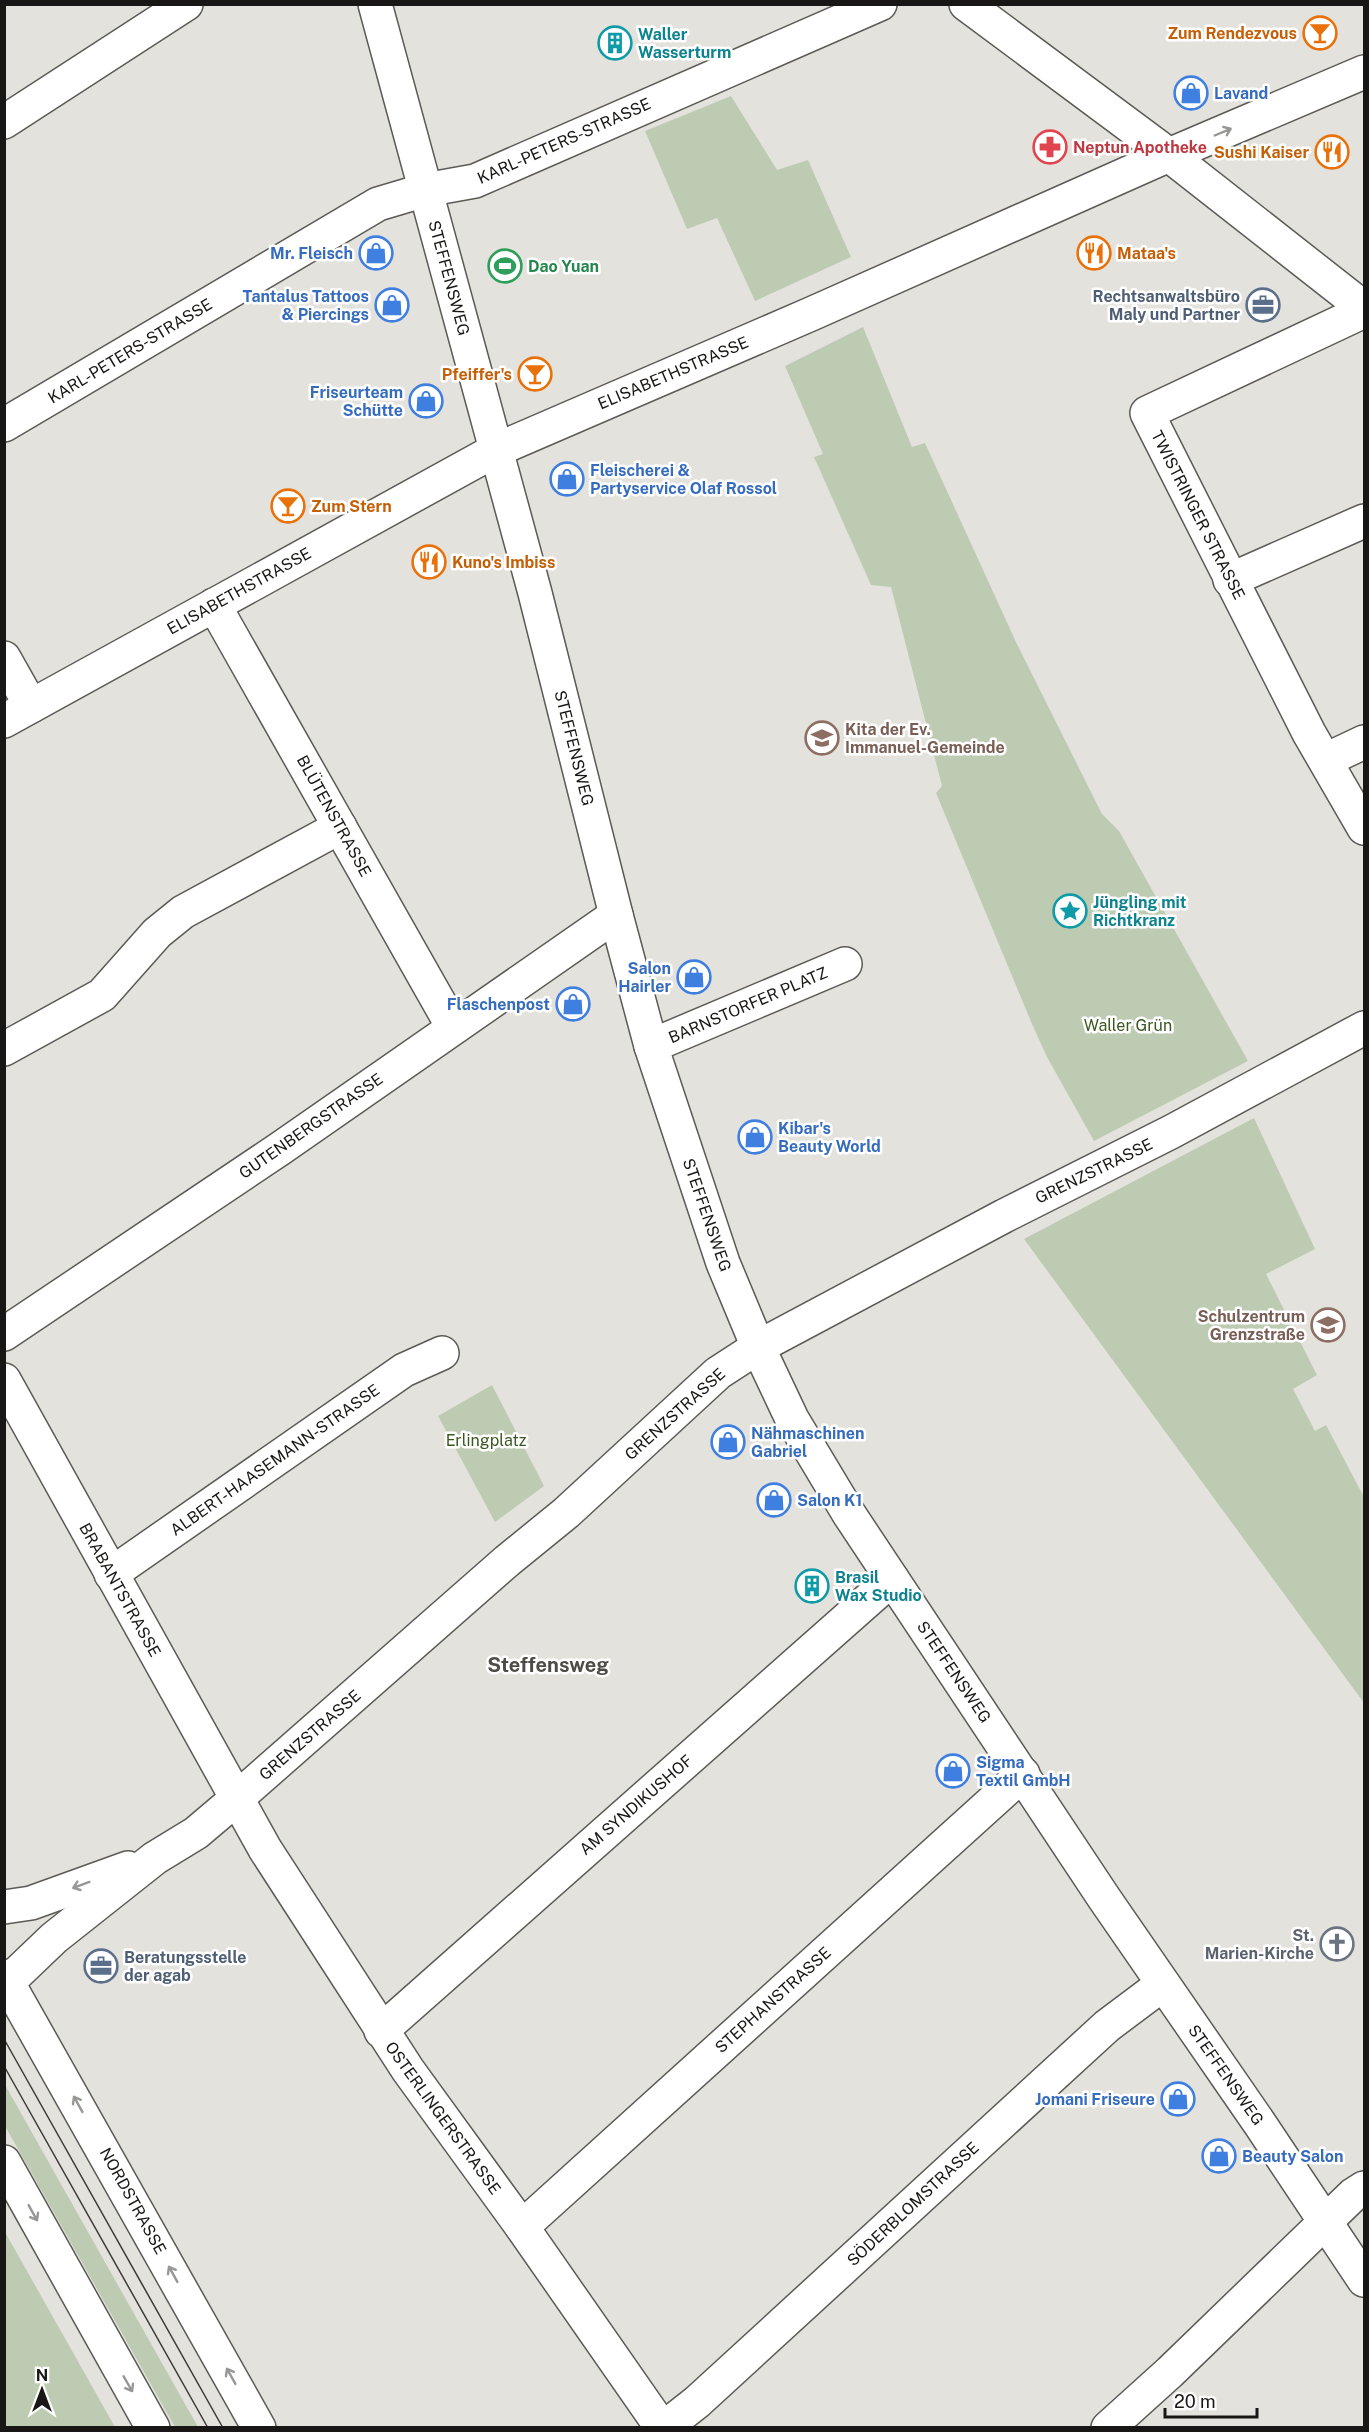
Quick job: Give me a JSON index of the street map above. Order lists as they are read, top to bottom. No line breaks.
{"streets":{"street":["KARL-PETERS-STRASSE","STEFFENSWEG","ELISABETHSTRASSE","TWISTRINGER STRASSE","BLÜTENSTRASSE","BARNSTORFER PLATZ","GUTENBERGSTRASSE","GRENZSTRASSE","ALBERT-HAASEMANN-STRASSE","BRABANTSTRASSE","AM SYNDIKUSHOF","STEPHANSTRASSE","OSTERLINGERSTRASSE","NORDSTRASSE","SÖDERBLOMSTRASSE"]},"crossings":[["KARL-PETERS-STRASSE","STEFFENSWEG"],["STEFFENSWEG","ELISABETHSTRASSE"],["STEFFENSWEG","BARNSTORFER PLATZ"],["STEFFENSWEG","GUTENBERGSTRASSE"],["STEFFENSWEG","GRENZSTRASSE"],["STEFFENSWEG","AM SYNDIKUSHOF"],["STEFFENSWEG","STEPHANSTRASSE"],["STEFFENSWEG","SÖDERBLOMSTRASSE"],["ELISABETHSTRASSE","BLÜTENSTRASSE"],["BLÜTENSTRASSE","GUTENBERGSTRASSE"],["GRENZSTRASSE","BRABANTSTRASSE"],["GRENZSTRASSE","OSTERLINGERSTRASSE"],["GRENZSTRASSE","NORDSTRASSE"],["ALBERT-HAASEMANN-STRASSE","BRABANTSTRASSE"],["BRABANTSTRASSE","OSTERLINGERSTRASSE"],["AM SYNDIKUSHOF","OSTERLINGERSTRASSE"],["STEPHANSTRASSE","OSTERLINGERSTRASSE"],["OSTERLINGERSTRASSE","SÖDERBLOMSTRASSE"]],"districts":["Steffensweg"],"parks":["Waller Grün","Erlingplatz"],"places":{"bar":["Zum Rendezvous","Pfeiffer's","Zum Stern"],"building":["Waller Wasserturm","Brasil Wax Studio"],"shop":["Lavand","Mr. Fleisch","Tantalus Tattoos & Piercings","Friseurteam Schütte","Fleischerei & Partyservice Olaf Rossol","Salon Hairler","Flaschenpost","Kibar's Beauty World","Nähmaschinen Gabriel","Salon K1","Sigma Textil GmbH","Jomani Friseure","Beauty Salon"],"pharmacy":["Neptun Apotheke"],"restaurant":["Sushi Kaiser","Mataa's","Kuno's Imbiss"],"sports":["Dao Yuan"],"office":["Rechtsanwaltsbüro Maly und Partner","Beratungsstelle der agab"],"school or university":["Kita der Ev. Immanuel-Gemeinde","Schulzentrum Grenzstraße"],"place":["Jüngling mit Richtkranz"],"church":["St. Marien-Kirche"]},"scale_bar":"20 m","north":"top"}
